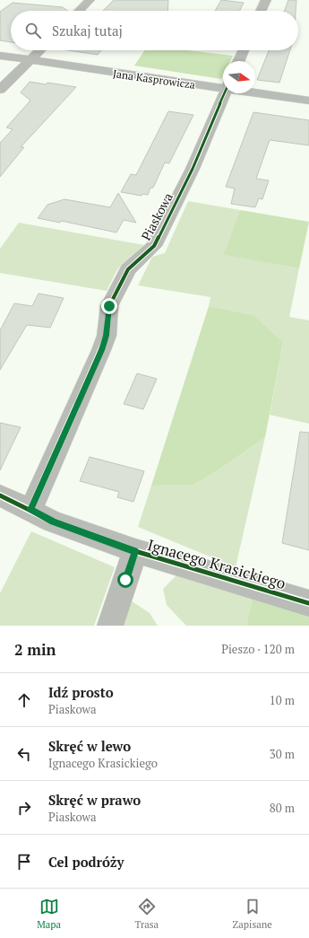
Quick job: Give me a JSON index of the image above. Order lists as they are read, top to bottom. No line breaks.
{"streets":{"street":["Jana Kasprowicza","Piaskowa","Ignacego Krasickiego"]},"crossings":[["Piaskowa","Ignacego Krasickiego"]],"north":"right","page":{"search":"Szukaj tutaj","heading":["2 min","Pieszo · 120 m"],"list":[["Idź prosto","Piaskowa","10 m"],["Skręć w lewo","Ignacego Krasickiego","30 m"],["Skręć w prawo","Piaskowa","80 m"],"Cel podróży"],"nav":["Mapa","Trasa","Zapisane"]}}
